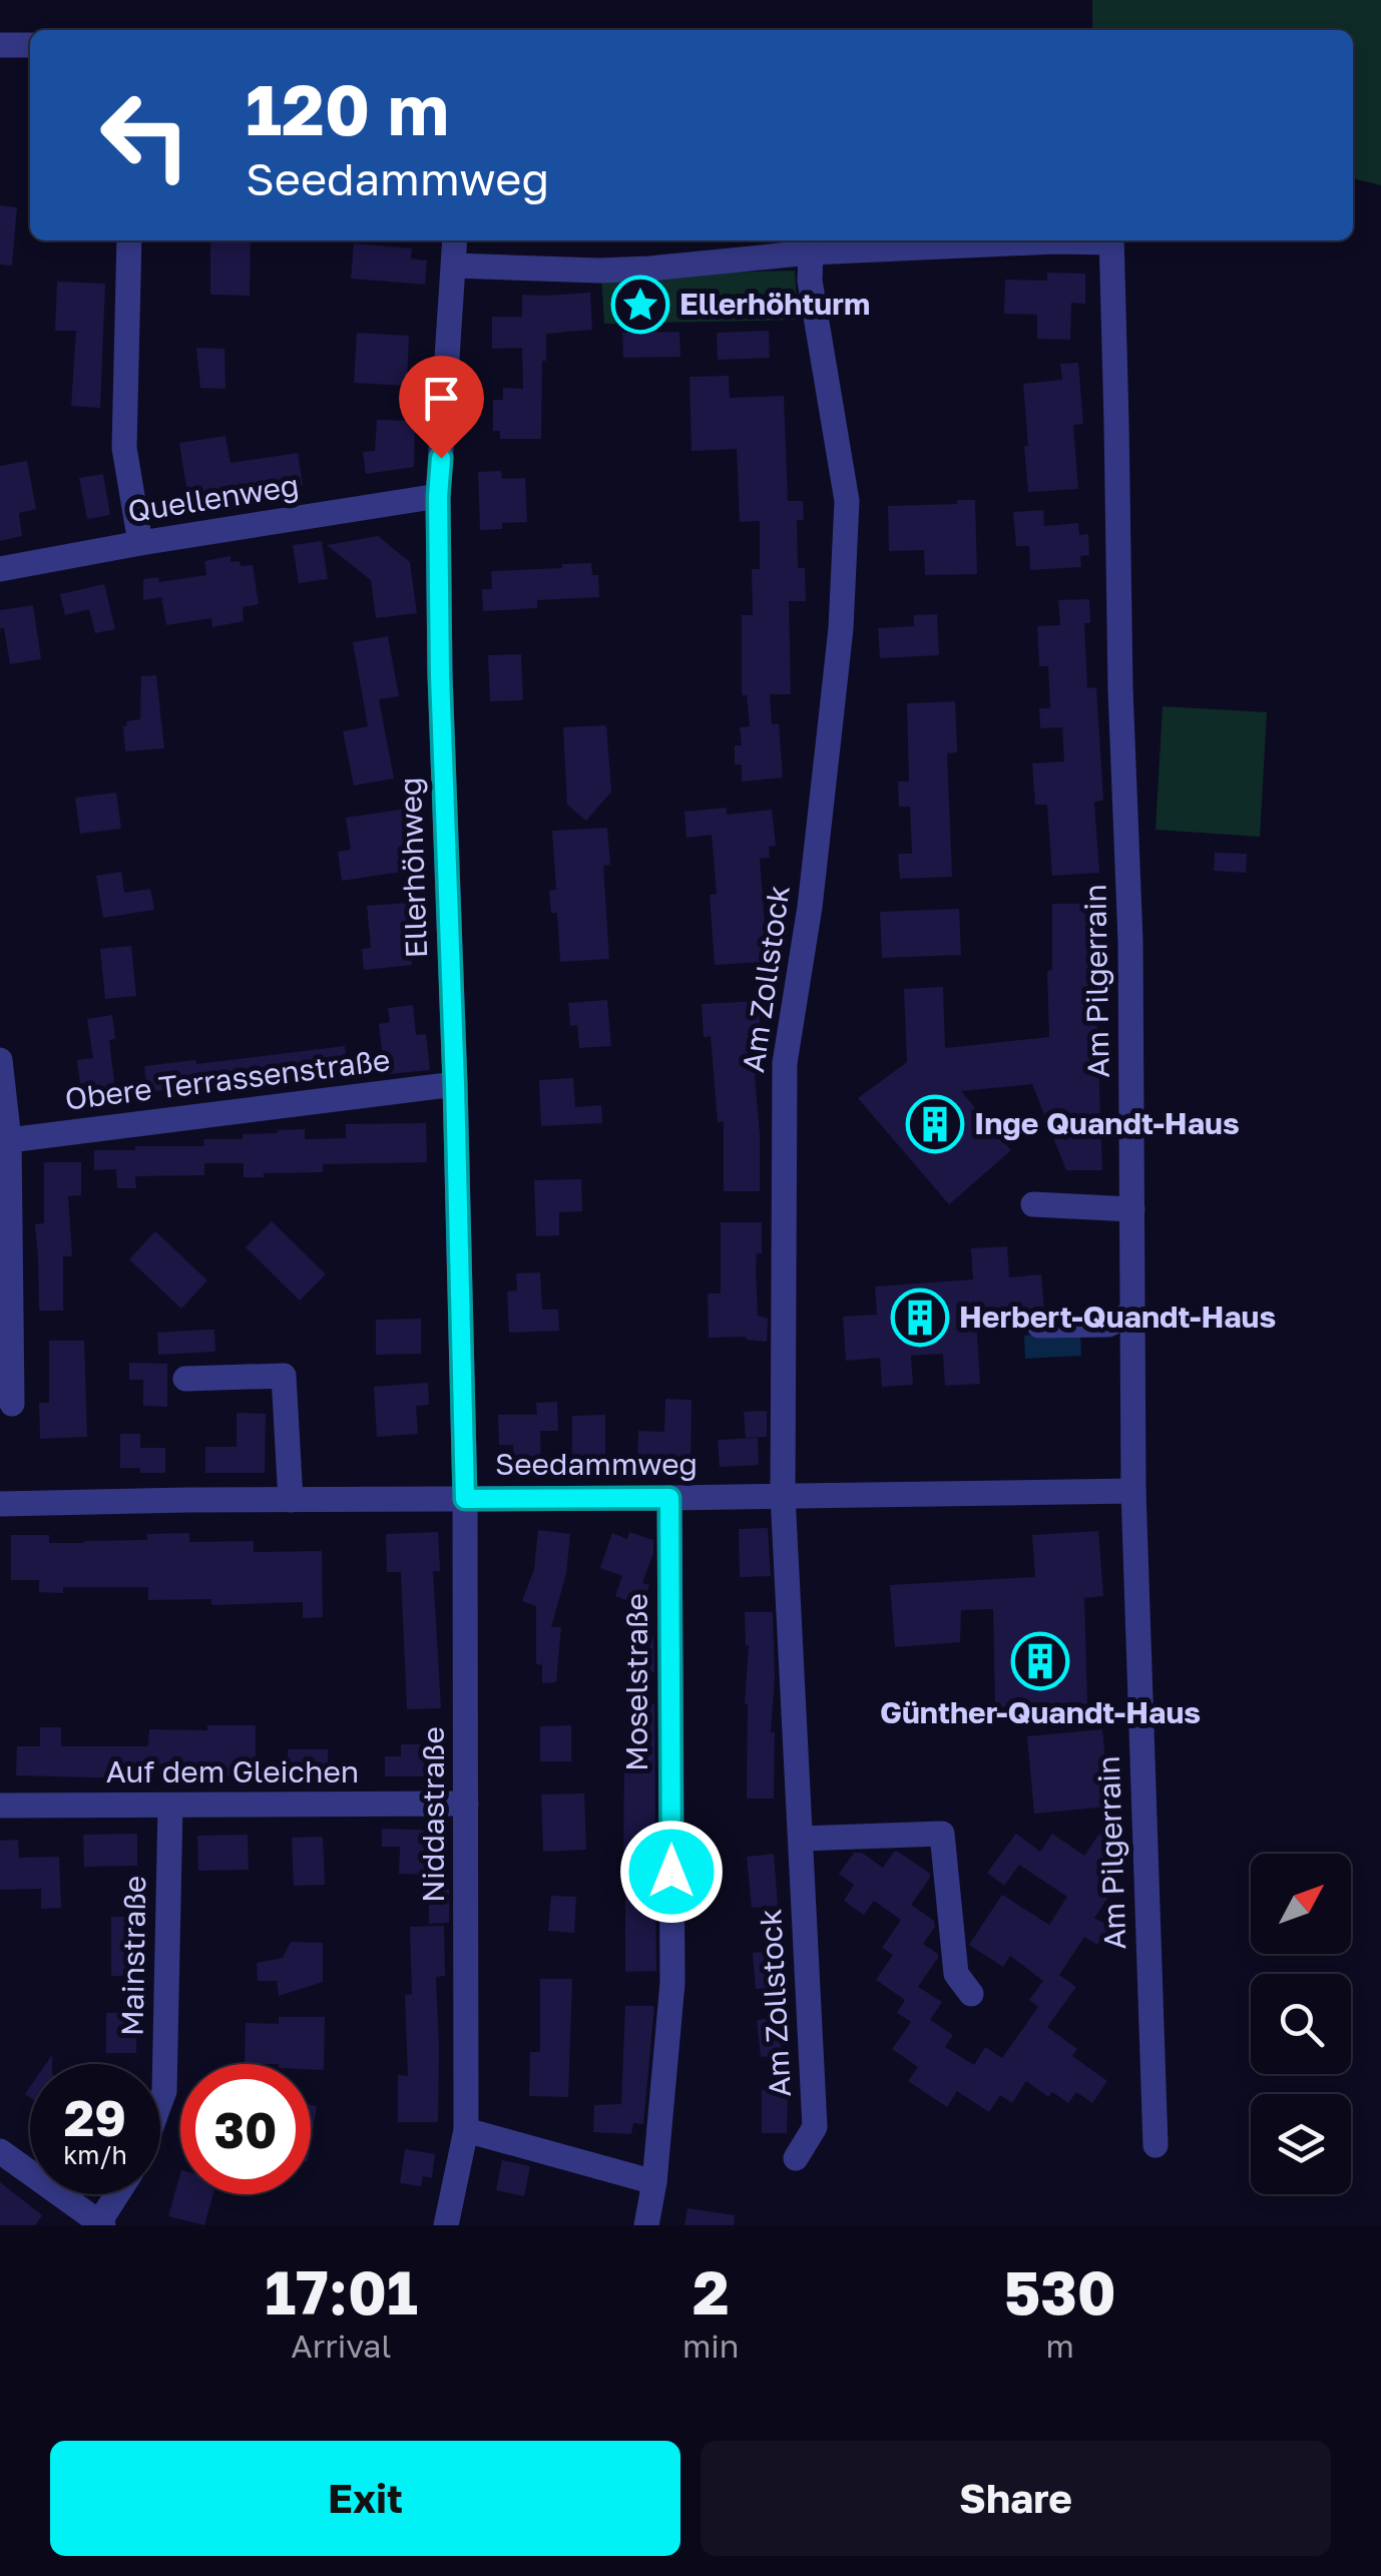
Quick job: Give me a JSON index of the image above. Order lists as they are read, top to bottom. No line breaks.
{"streets":{"street":["Quellenweg","Ellerhöhweg","Am Zollstock","Am Pilgerrain","Obere Terrassenstraße","Seedammweg","Moselstraße","Auf dem Gleichen","Niddastraße","Mainstraße"]},"crossings":[["Quellenweg","Ellerhöhweg"],["Ellerhöhweg","Obere Terrassenstraße"],["Ellerhöhweg","Seedammweg"],["Ellerhöhweg","Niddastraße"],["Am Zollstock","Seedammweg"],["Am Pilgerrain","Seedammweg"],["Seedammweg","Moselstraße"],["Seedammweg","Niddastraße"],["Auf dem Gleichen","Niddastraße"],["Auf dem Gleichen","Mainstraße"]],"places":{"place":["Ellerhöhturm"],"building":["Inge Quandt-Haus","Herbert-Quandt-Haus","Günther-Quandt-Haus"]},"north":"top right","page":{"turn":["120 m","Seedammweg"],"speed":"29 km/h","limit":"30","eta":["17:01","Arrival","2","min","530","m"],"buttons":["Exit","Share"]}}
